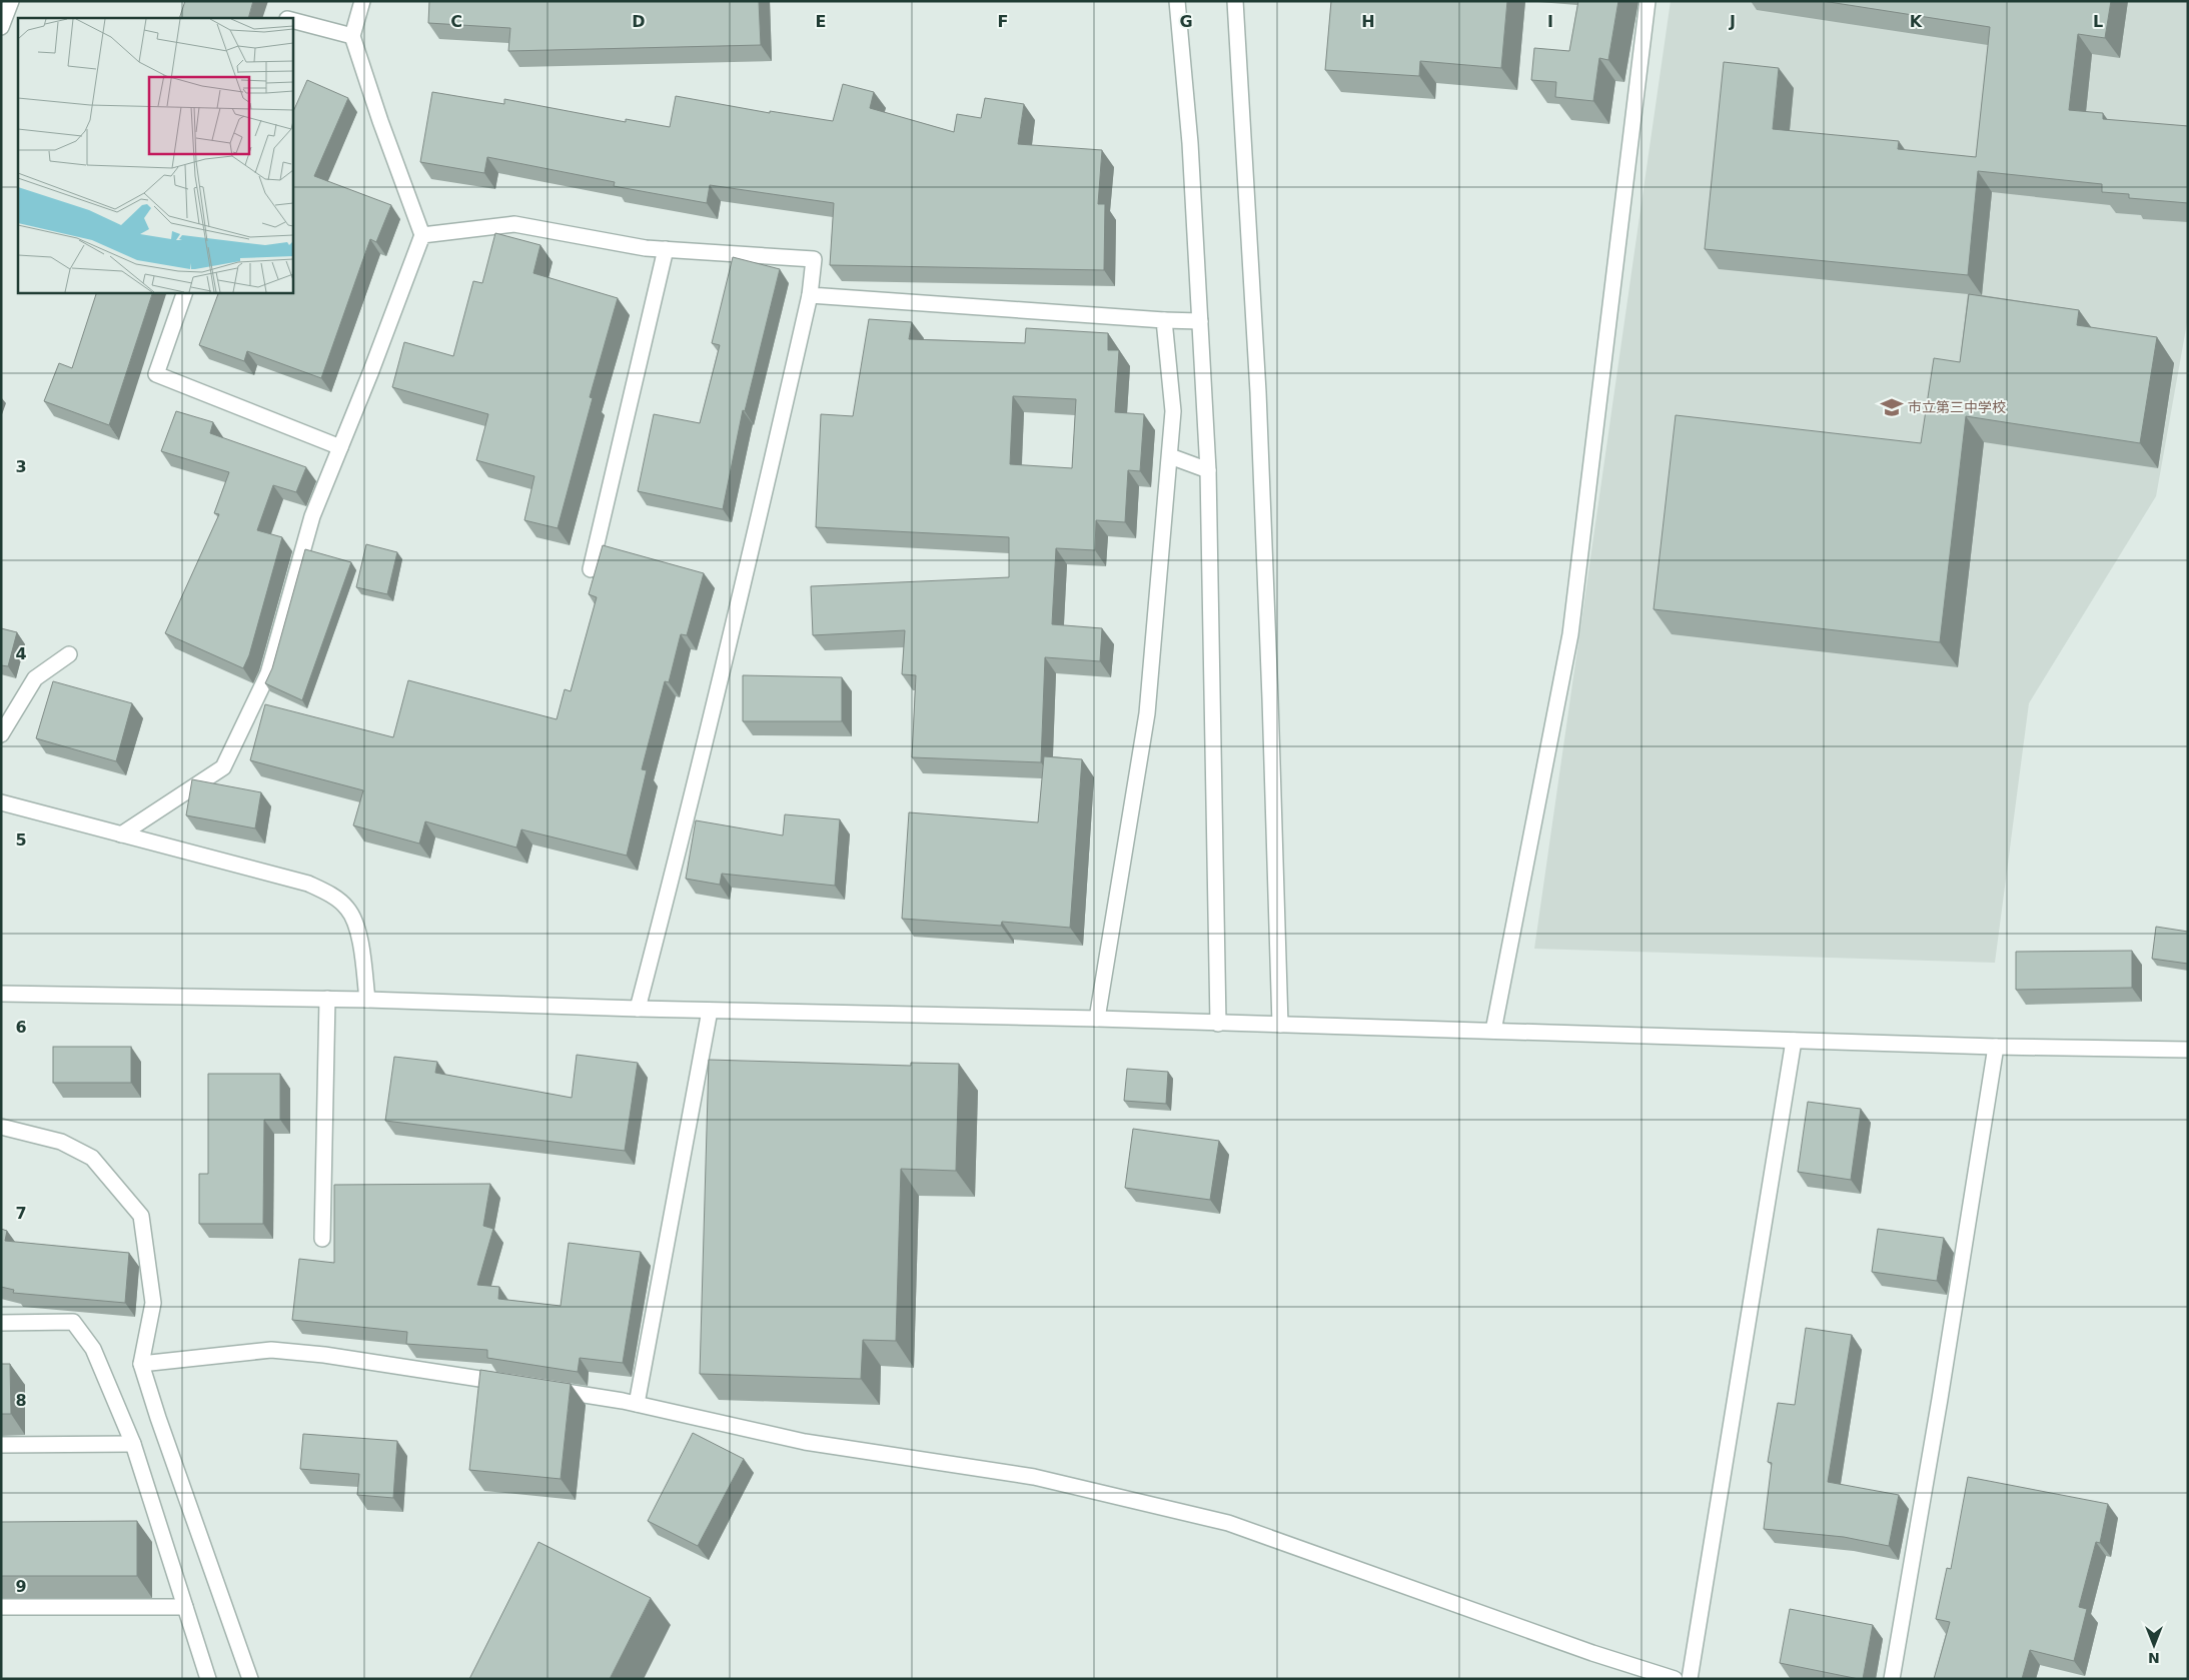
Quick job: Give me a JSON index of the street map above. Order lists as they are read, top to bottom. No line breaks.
{"places":{"school or university":["市立第三中学校"]},"north":"bottom","grid":{"columns":["C","D","E","F","G","H","I","J","K","L"],"rows":["3","4","5","6","7","8","9"]}}
